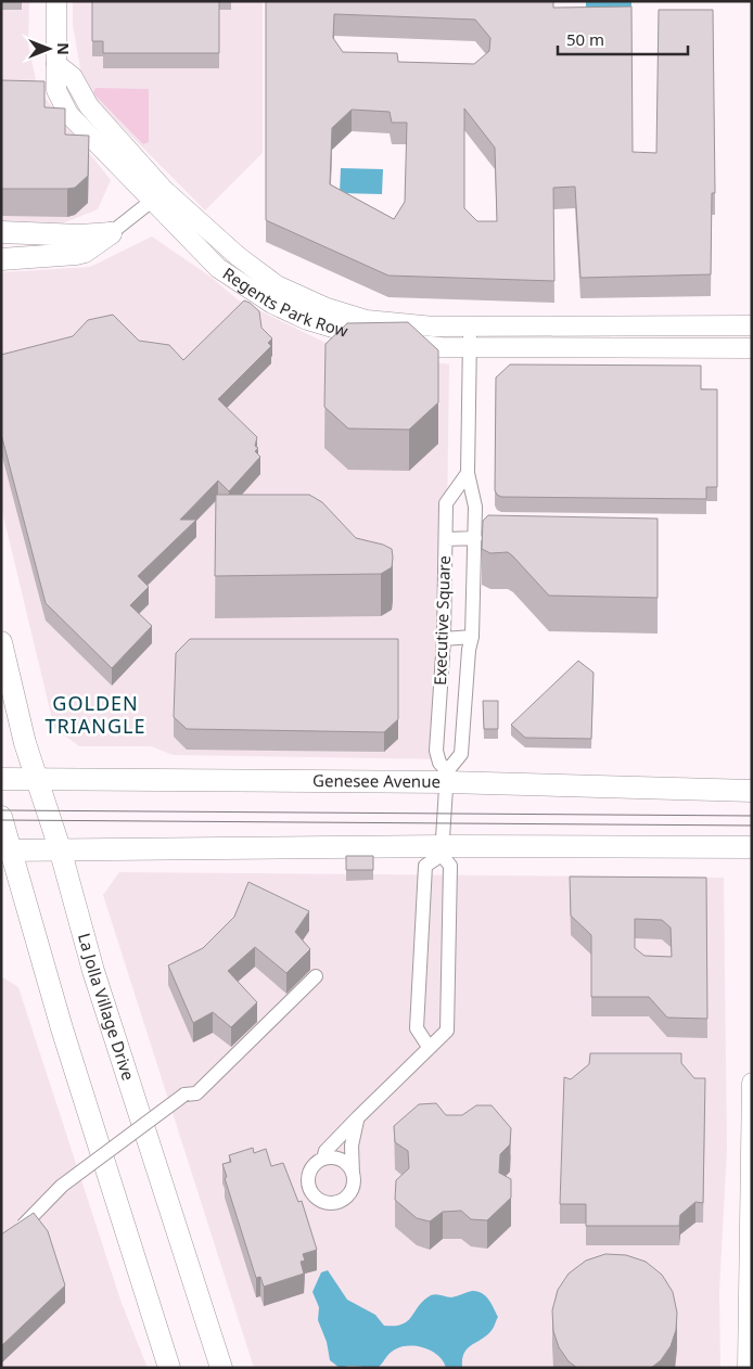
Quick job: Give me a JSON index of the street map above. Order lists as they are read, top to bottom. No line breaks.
{"streets":{"main road":["Genesee Avenue","La Jolla Village Drive"],"street":["Regents Park Row","Executive Square"]},"crossings":[["Regents Park Row","Executive Square"],["Executive Square","Genesee Avenue"],["Genesee Avenue","La Jolla Village Drive"]],"districts":["GOLDEN TRIANGLE"],"scale_bar":"50 m","north":"right"}
